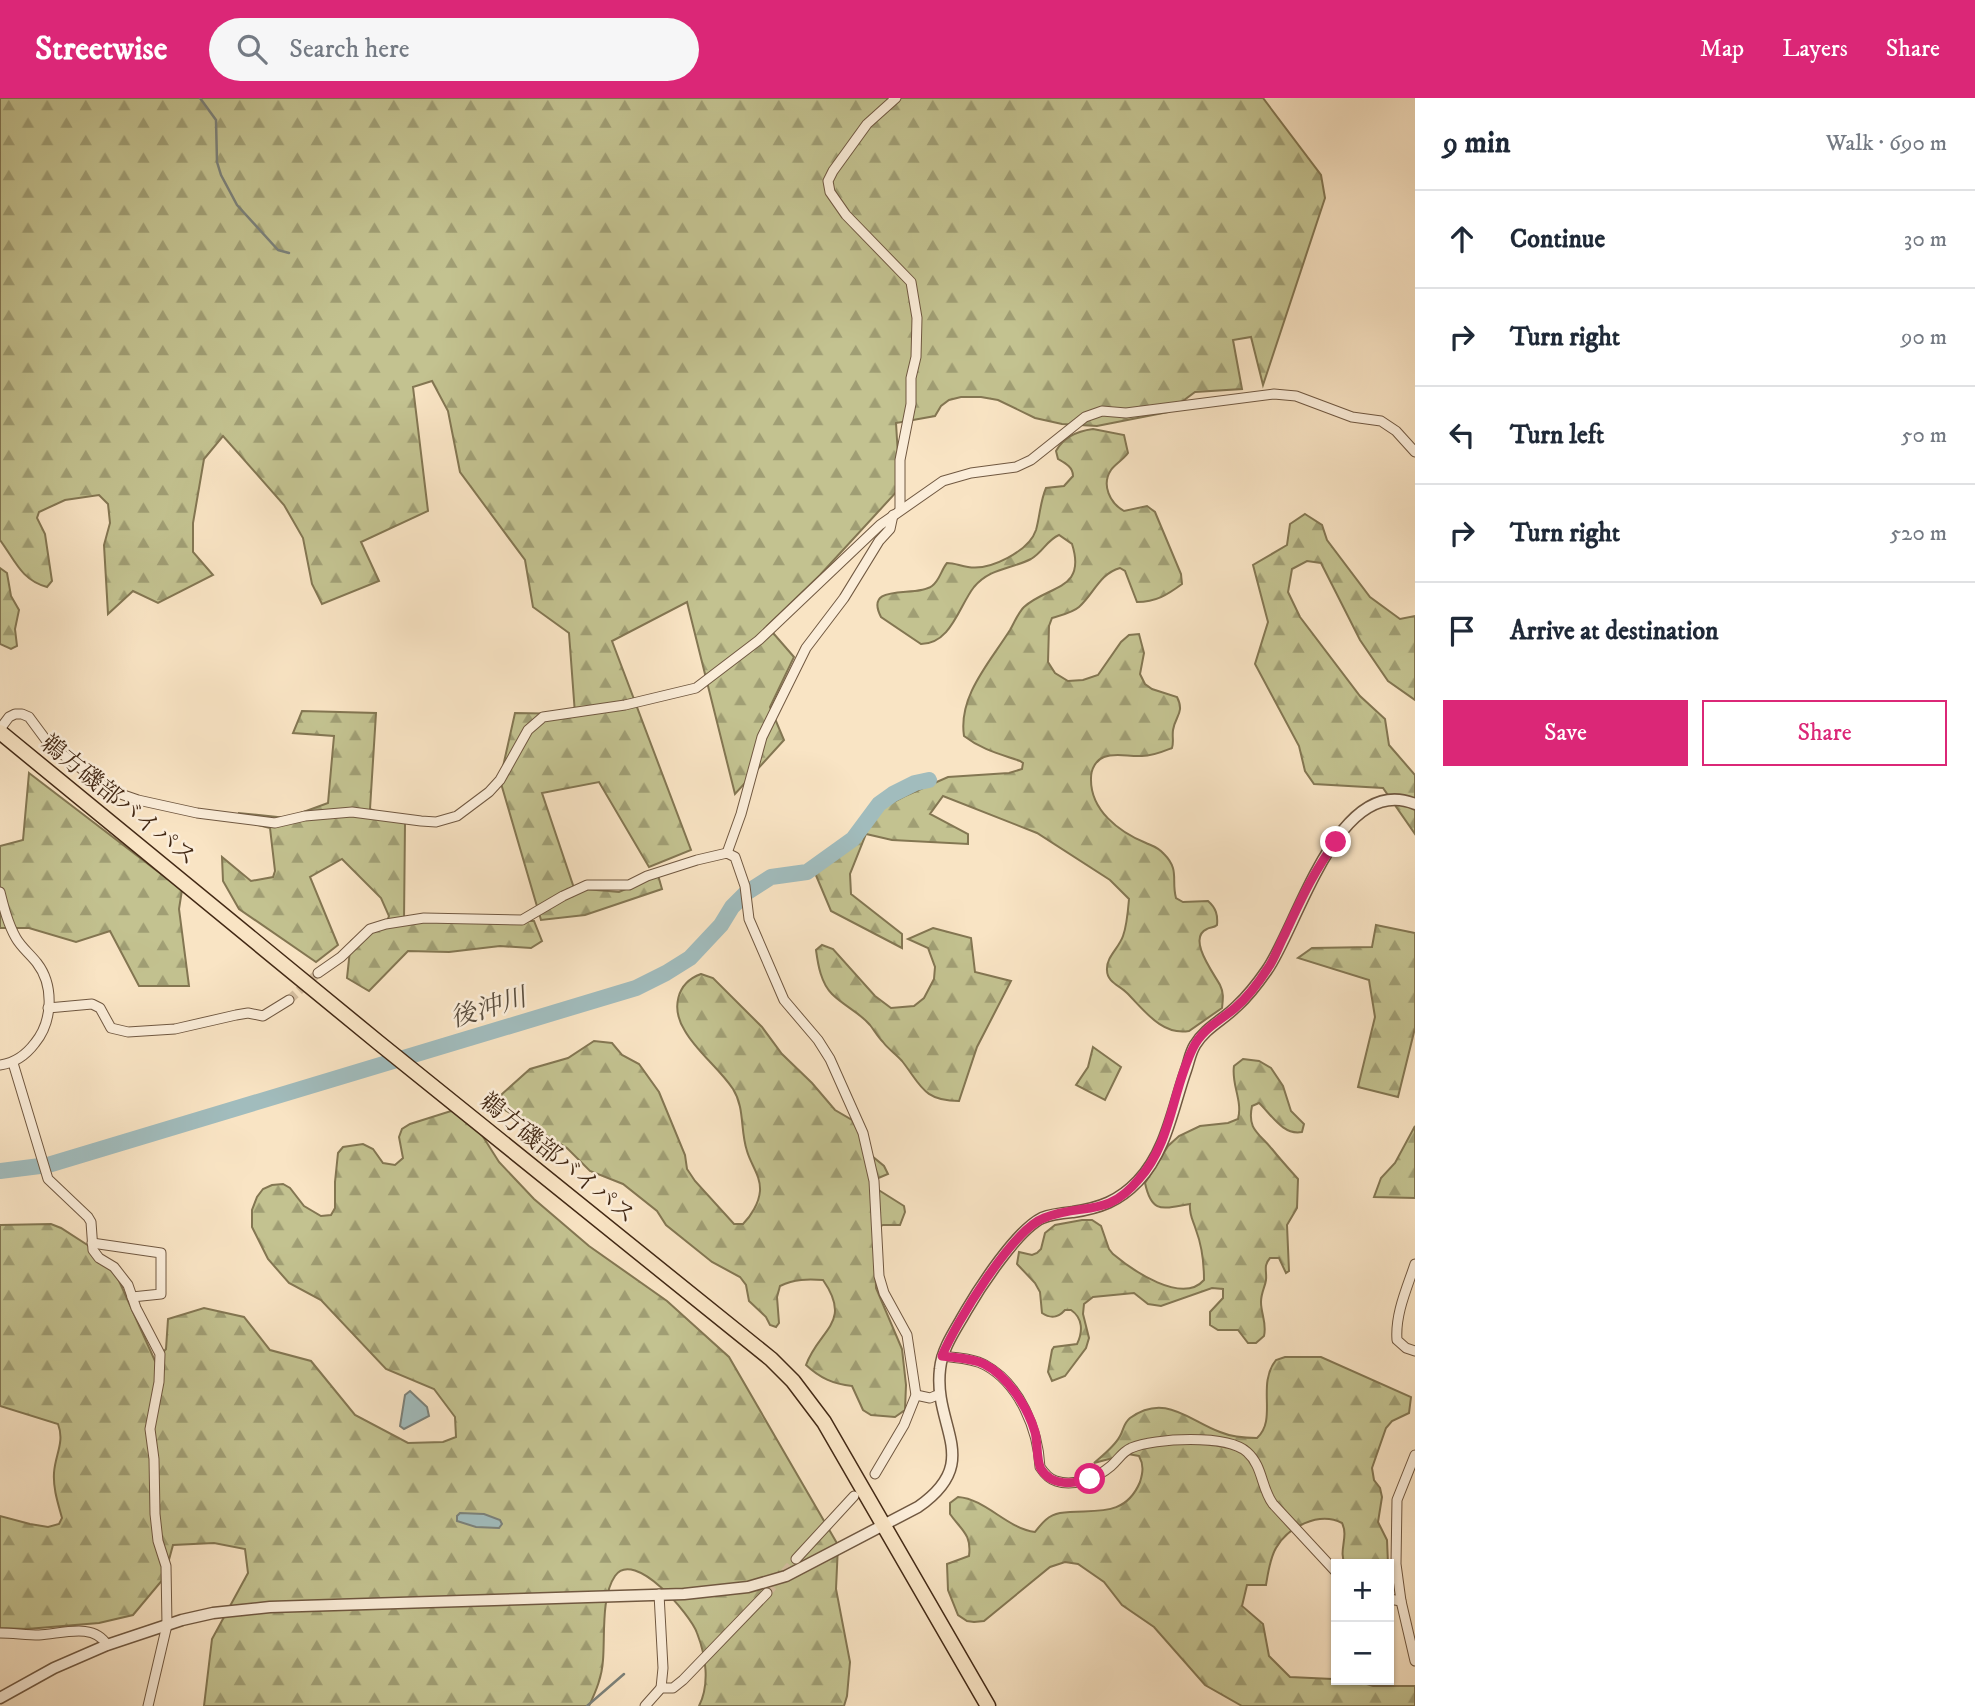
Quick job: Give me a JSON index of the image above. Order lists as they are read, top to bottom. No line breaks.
{"streets":{"highway":["鵜方磯部バイパス"]},"water":["後沖川"],"page":{"header":"Streetwise","search":"Search here","nav":["Map","Layers","Share"],"heading":["9 min","Walk · 690 m"],"list":[["Continue","30 m"],["Turn right","90 m"],["Turn left","50 m"],["Turn right","520 m"],"Arrive at destination"],"buttons":["Save","Share"],"map_buttons":["+","−"]}}
